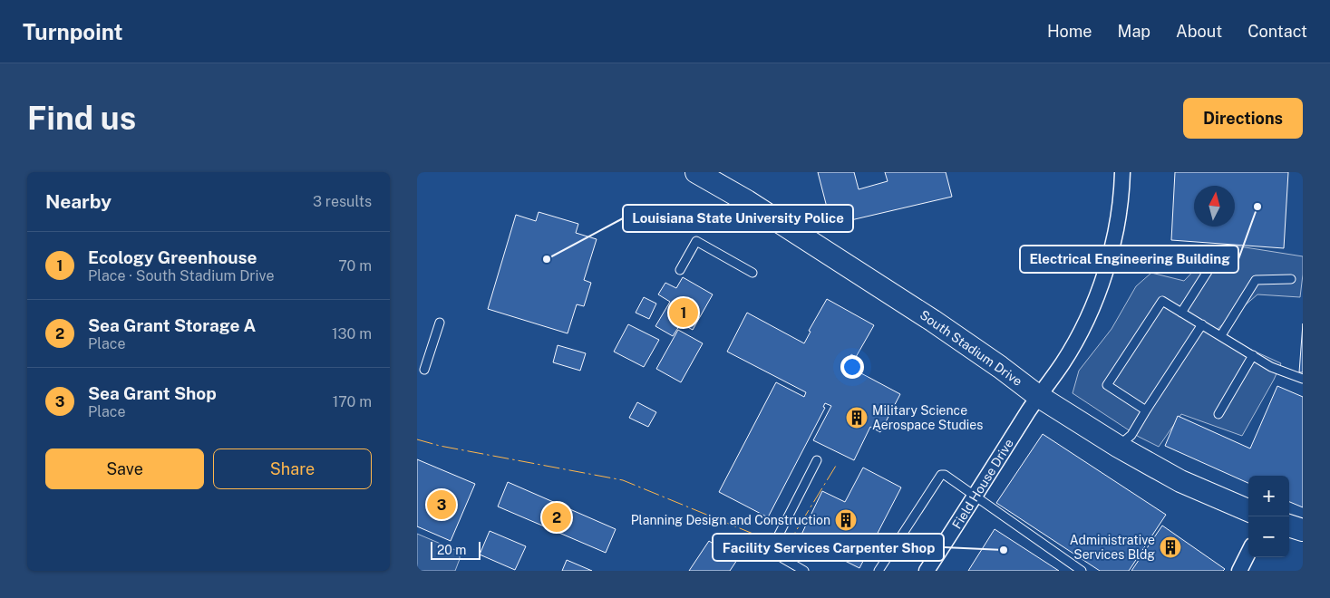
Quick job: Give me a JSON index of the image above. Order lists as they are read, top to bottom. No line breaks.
{"streets":{"street":["South Stadium Drive","Field House Drive"]},"crossings":[["South Stadium Drive","Field House Drive"]],"places":{"other":["Electrical Engineering Building","Louisiana State University Police","Facility Services Carpenter Shop"],"building":["Military Science Aerospace Studies","Planning Design and Construction","Administrative Services Bldg"]},"scale_bar":"20 m","north":"top","page":{"header":"Turnpoint","nav":["Home","Map","About","Contact"],"buttons":["Directions",["Save","Share"]],"title":"Find us","heading":["Nearby","3 results"],"list":[{"mark":"1","name":"Ecology Greenhouse","note":"Place · South Stadium Drive","value":"70 m"},{"mark":"2","name":"Sea Grant Storage A","note":"Place","value":"130 m"},{"mark":"3","name":"Sea Grant Shop","note":"Place","value":"170 m"}],"pins":["1","3","2"],"map_buttons":["+","−"],"scale":"20 m"}}
